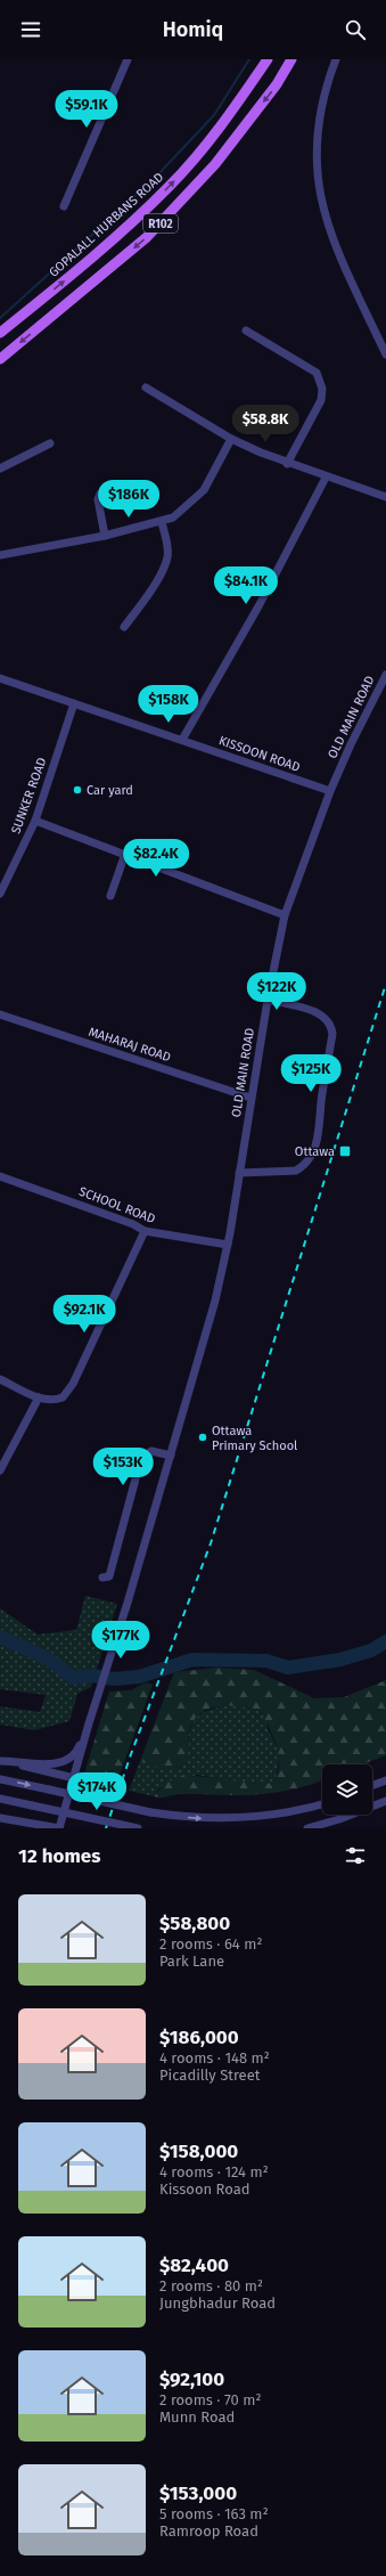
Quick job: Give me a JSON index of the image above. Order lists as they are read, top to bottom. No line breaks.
{"streets":{"main road":["R102","GOPALALL HURBANS ROAD"],"street":["OLD MAIN ROAD","KISSOON ROAD","SUNKER ROAD","MAHARAJ ROAD","SCHOOL ROAD"]},"crossings":[["OLD MAIN ROAD","KISSOON ROAD"],["OLD MAIN ROAD","MAHARAJ ROAD"],["OLD MAIN ROAD","SCHOOL ROAD"],["KISSOON ROAD","SUNKER ROAD"]],"places":{"other":["Car yard","Ottawa Primary School"],"transit":["Ottawa"]},"page":{"header":"Homiq","price":["$59.1K","$58.8K","$186K","$84.1K","$158K","$82.4K","$122K","$125K","$92.1K","$153K","$177K","$174K"],"heading":"12 homes","list":[{"name":"$58,800","note":"2 rooms · 64 m² · Park Lane"},{"name":"$186,000","note":"4 rooms · 148 m² · Picadilly Street"},{"name":"$158,000","note":"4 rooms · 124 m² · Kissoon Road"},{"name":"$82,400","note":"2 rooms · 80 m² · Jungbhadur Road"},{"name":"$92,100","note":"2 rooms · 70 m² · Munn Road"},{"name":"$153,000","note":"5 rooms · 163 m² · Ramroop Road"}]}}
